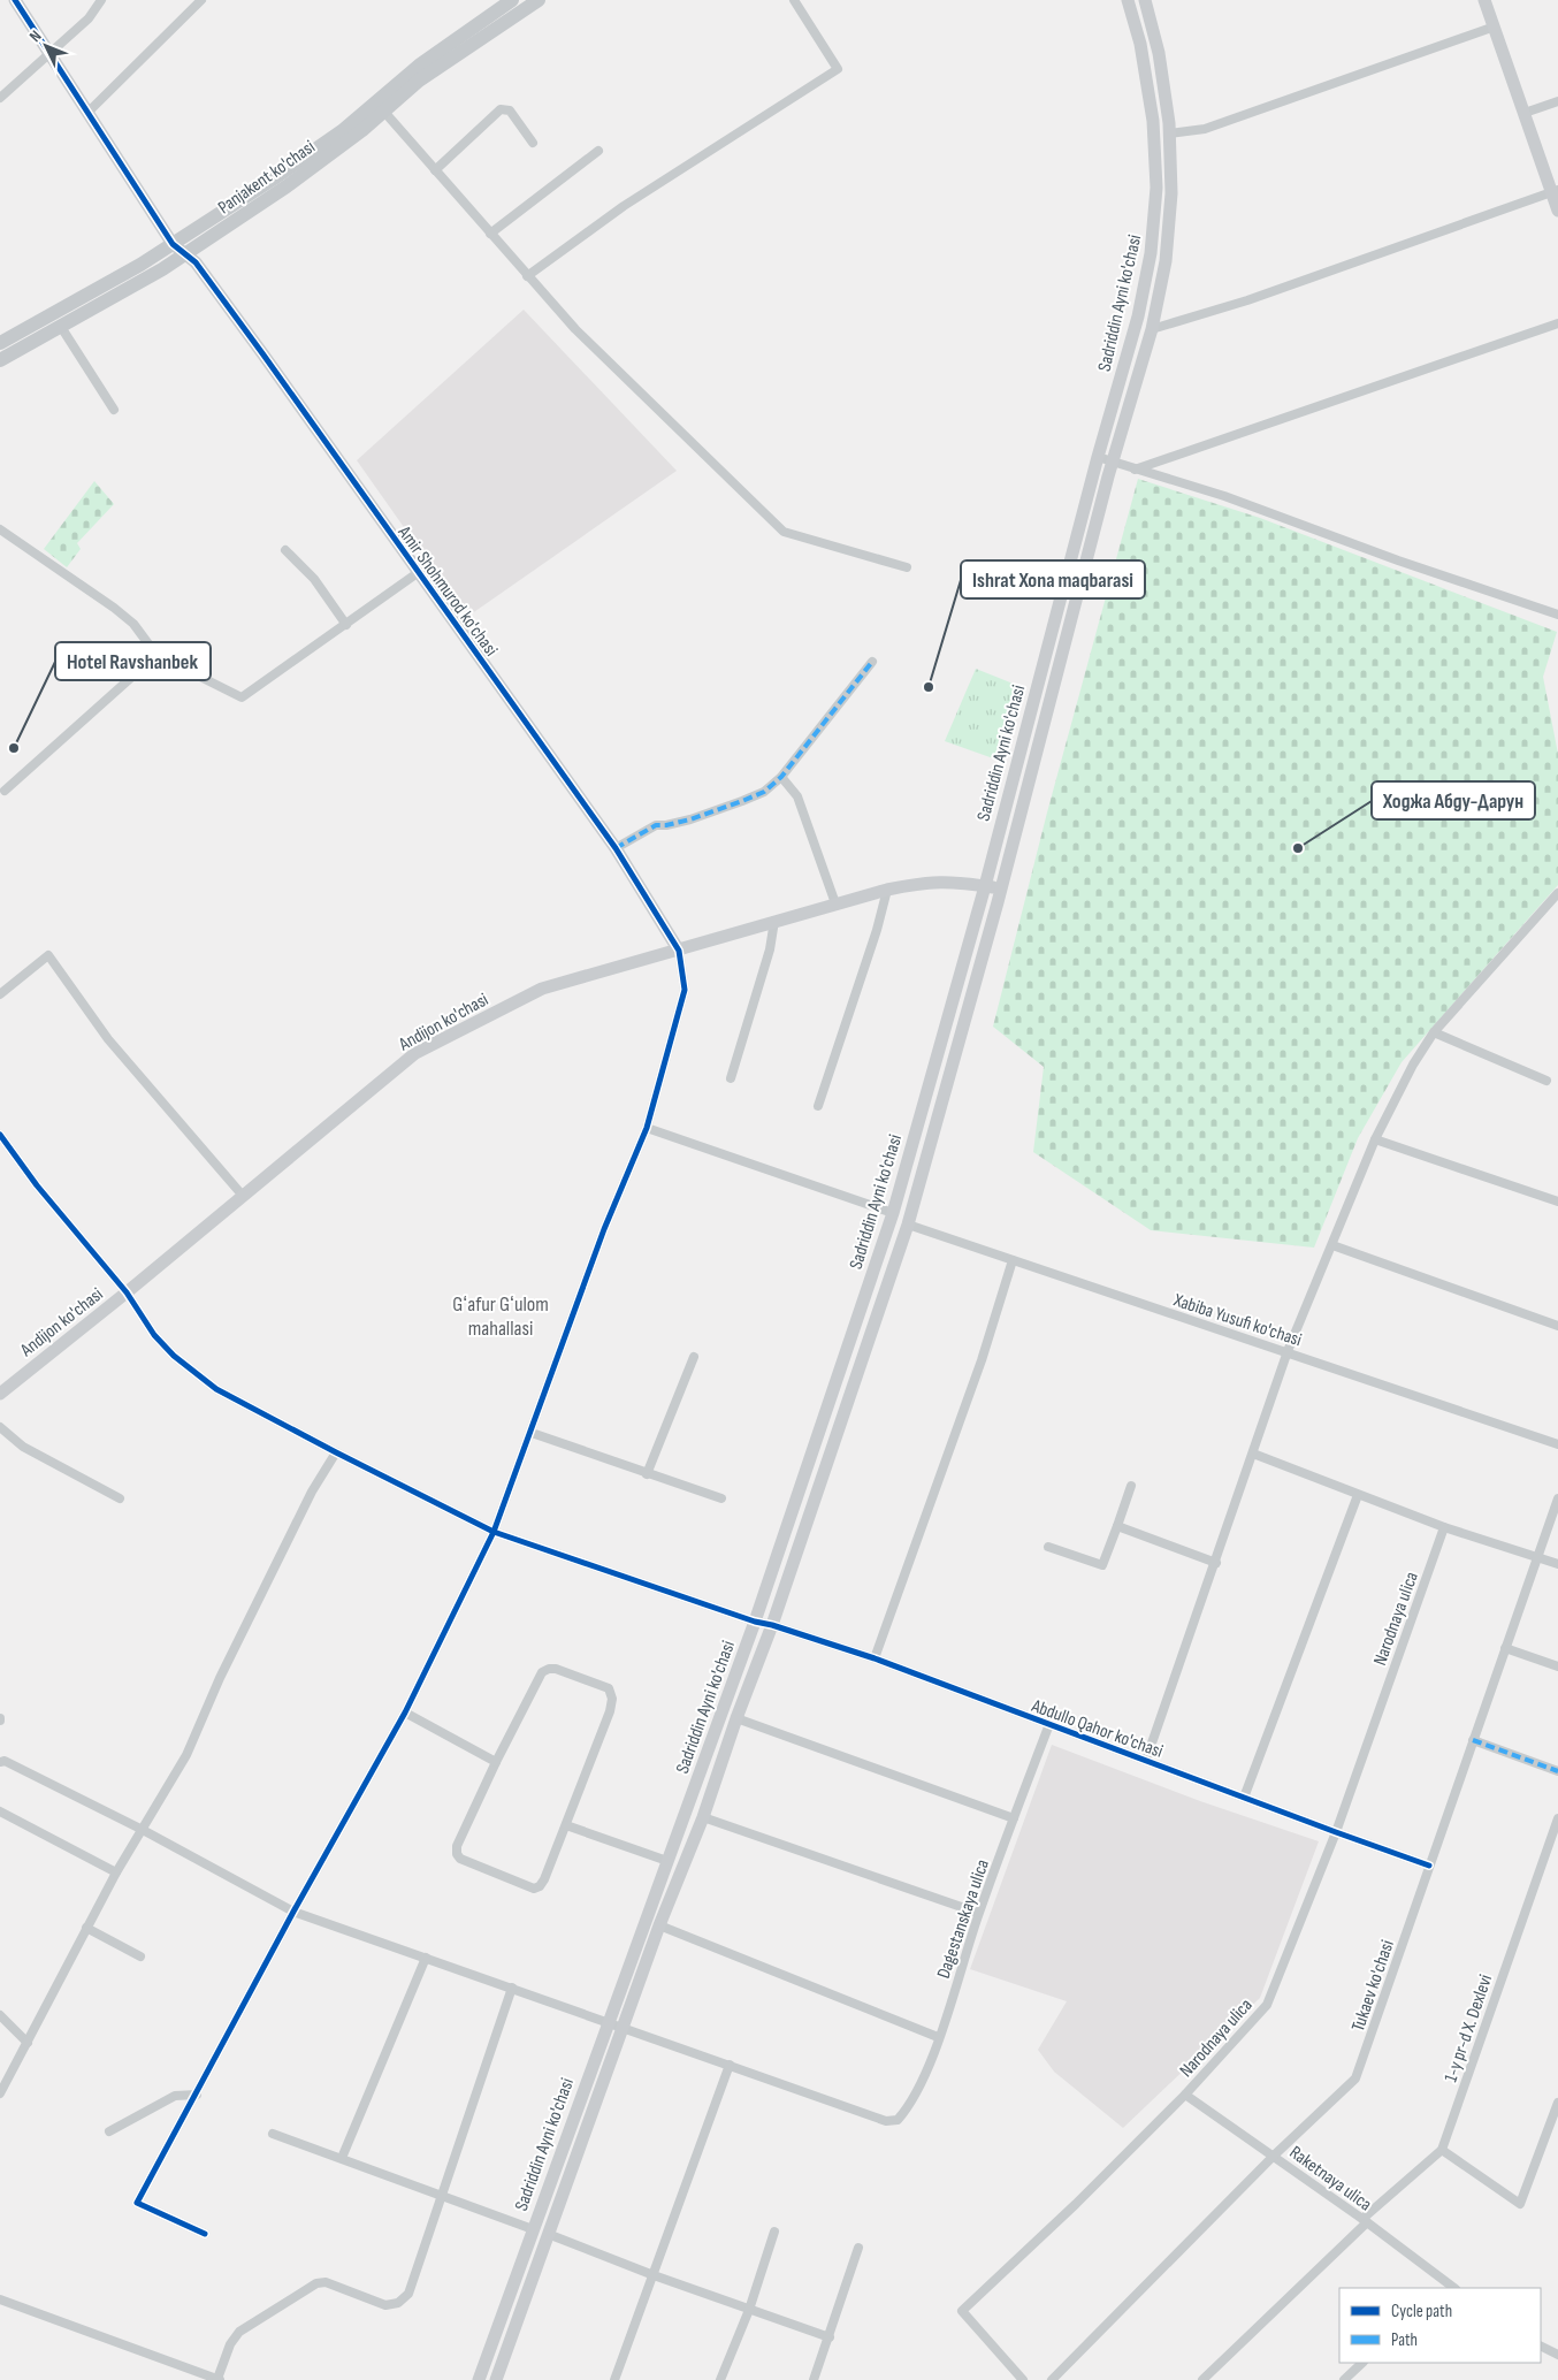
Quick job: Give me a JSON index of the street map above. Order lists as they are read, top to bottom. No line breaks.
{"streets":{"main road":["Panjakent ko'chasi","Sadriddin Ayni ko'chasi","Amir Shohmurod ko'chasi","Andijon ko'chasi"],"street":["Xabiba Yusufi ko'chasi","Narodnaya ulica","Abdullo Qahor ko'chasi","Dagestanskaya ulica","Tukaev ko'chasi","1-y pr-d X. Dexlevi","Raketnaya ulica"]},"crossings":[["Panjakent ko'chasi","Amir Shohmurod ko'chasi"],["Sadriddin Ayni ko'chasi","Andijon ko'chasi"],["Sadriddin Ayni ko'chasi","Xabiba Yusufi ko'chasi"],["Sadriddin Ayni ko'chasi","Abdullo Qahor ko'chasi"],["Amir Shohmurod ko'chasi","Andijon ko'chasi"],["Andijon ko'chasi","Abdullo Qahor ko'chasi"],["Narodnaya ulica","Abdullo Qahor ko'chasi"],["Narodnaya ulica","Raketnaya ulica"],["Abdullo Qahor ko'chasi","Dagestanskaya ulica"],["Abdullo Qahor ko'chasi","Tukaev ko'chasi"],["Tukaev ko'chasi","Raketnaya ulica"],["1-y pr-d X. Dexlevi","Raketnaya ulica"]],"districts":["Gʻafur Gʻulom mahallasi"],"places":["Ishrat Хоnа mаqbаrasi","Hotel Ravshanbek","Ходжа Абду-Дарун"],"legend":["Cycle path","Path"],"north":"top left"}
